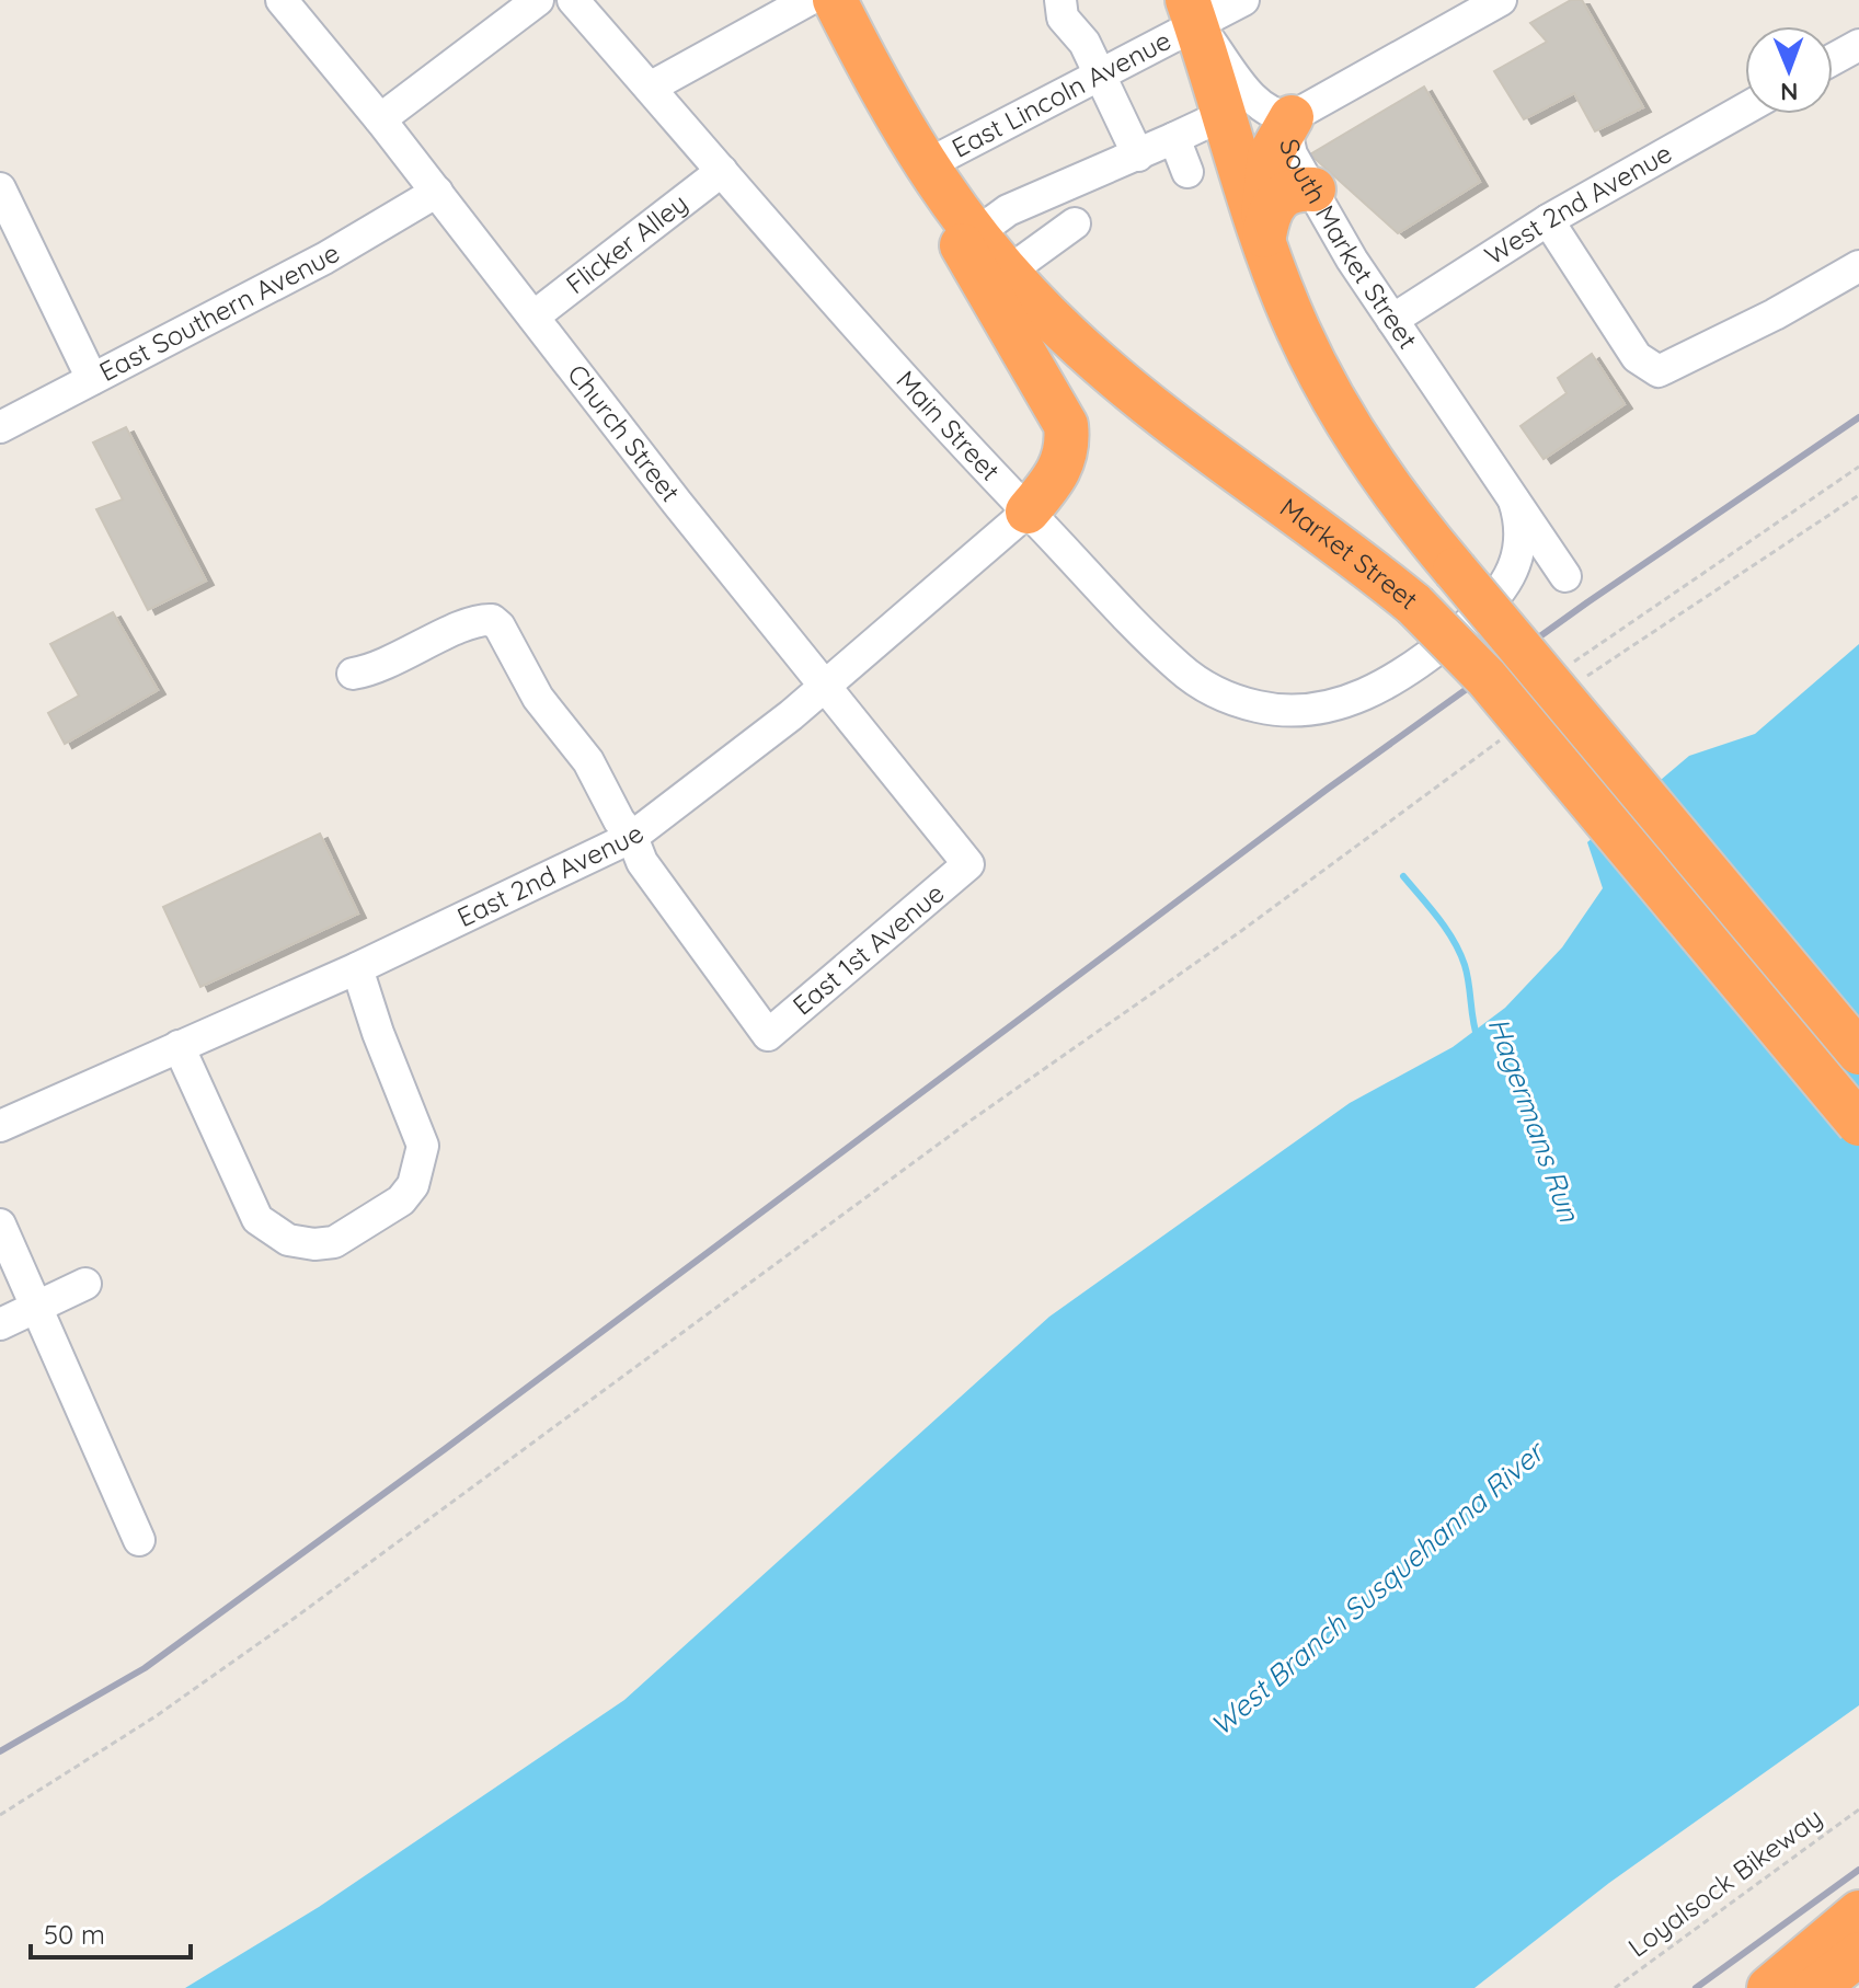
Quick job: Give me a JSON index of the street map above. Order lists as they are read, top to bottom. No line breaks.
{"streets":{"highway":["Market Street"],"street":["East Lincoln Avenue","West 2nd Avenue","South Market Street","Flicker Alley","East Southern Avenue","Main Street","Church Street","East 2nd Avenue","East 1st Avenue"],"path":["Loyalsock Bikeway"]},"crossings":[["East Lincoln Avenue","South Market Street"],["East Lincoln Avenue","Market Street"],["West 2nd Avenue","South Market Street"],["South Market Street","Main Street"],["Flicker Alley","Main Street"],["Flicker Alley","Church Street"],["East Southern Avenue","Church Street"],["Main Street","East 2nd Avenue"],["Church Street","East 2nd Avenue"],["Church Street","East 1st Avenue"],["East 2nd Avenue","East 1st Avenue"]],"water":["Hagermans Run","West Branch Susquehanna River"],"scale_bar":"50 m","north":"bottom"}
